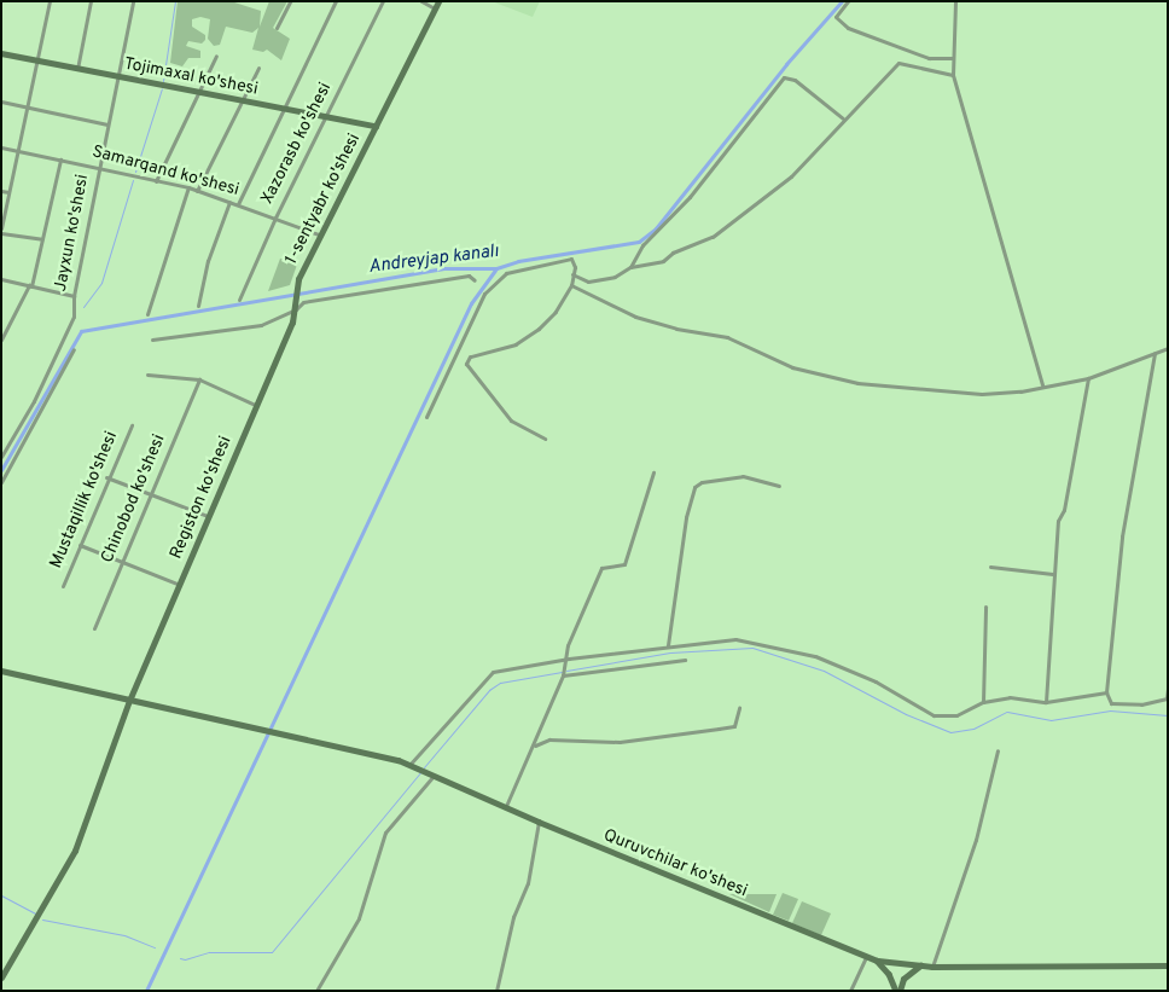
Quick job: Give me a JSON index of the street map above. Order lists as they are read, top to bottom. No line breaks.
{"streets":{"street":["Tojimaxal ko'shesi","Xazorasb ko'shesi","Samarqand ko'shesi","1-sentyabr ko'shesi","Jayxun ko'shesi","Registon ko'shesi","Chinobod ko'shesi","Mustaqillik ko'shesi","Quruvchilar ko'shesi"]},"crossings":[["Tojimaxal ko'shesi","Xazorasb ko'shesi"],["Tojimaxal ko'shesi","1-sentyabr ko'shesi"],["Tojimaxal ko'shesi","Jayxun ko'shesi"],["Xazorasb ko'shesi","Samarqand ko'shesi"],["Samarqand ko'shesi","1-sentyabr ko'shesi"],["Samarqand ko'shesi","Jayxun ko'shesi"],["1-sentyabr ko'shesi","Registon ko'shesi"],["Registon ko'shesi","Quruvchilar ko'shesi"]],"water":["Andreyjap kanalı"]}
